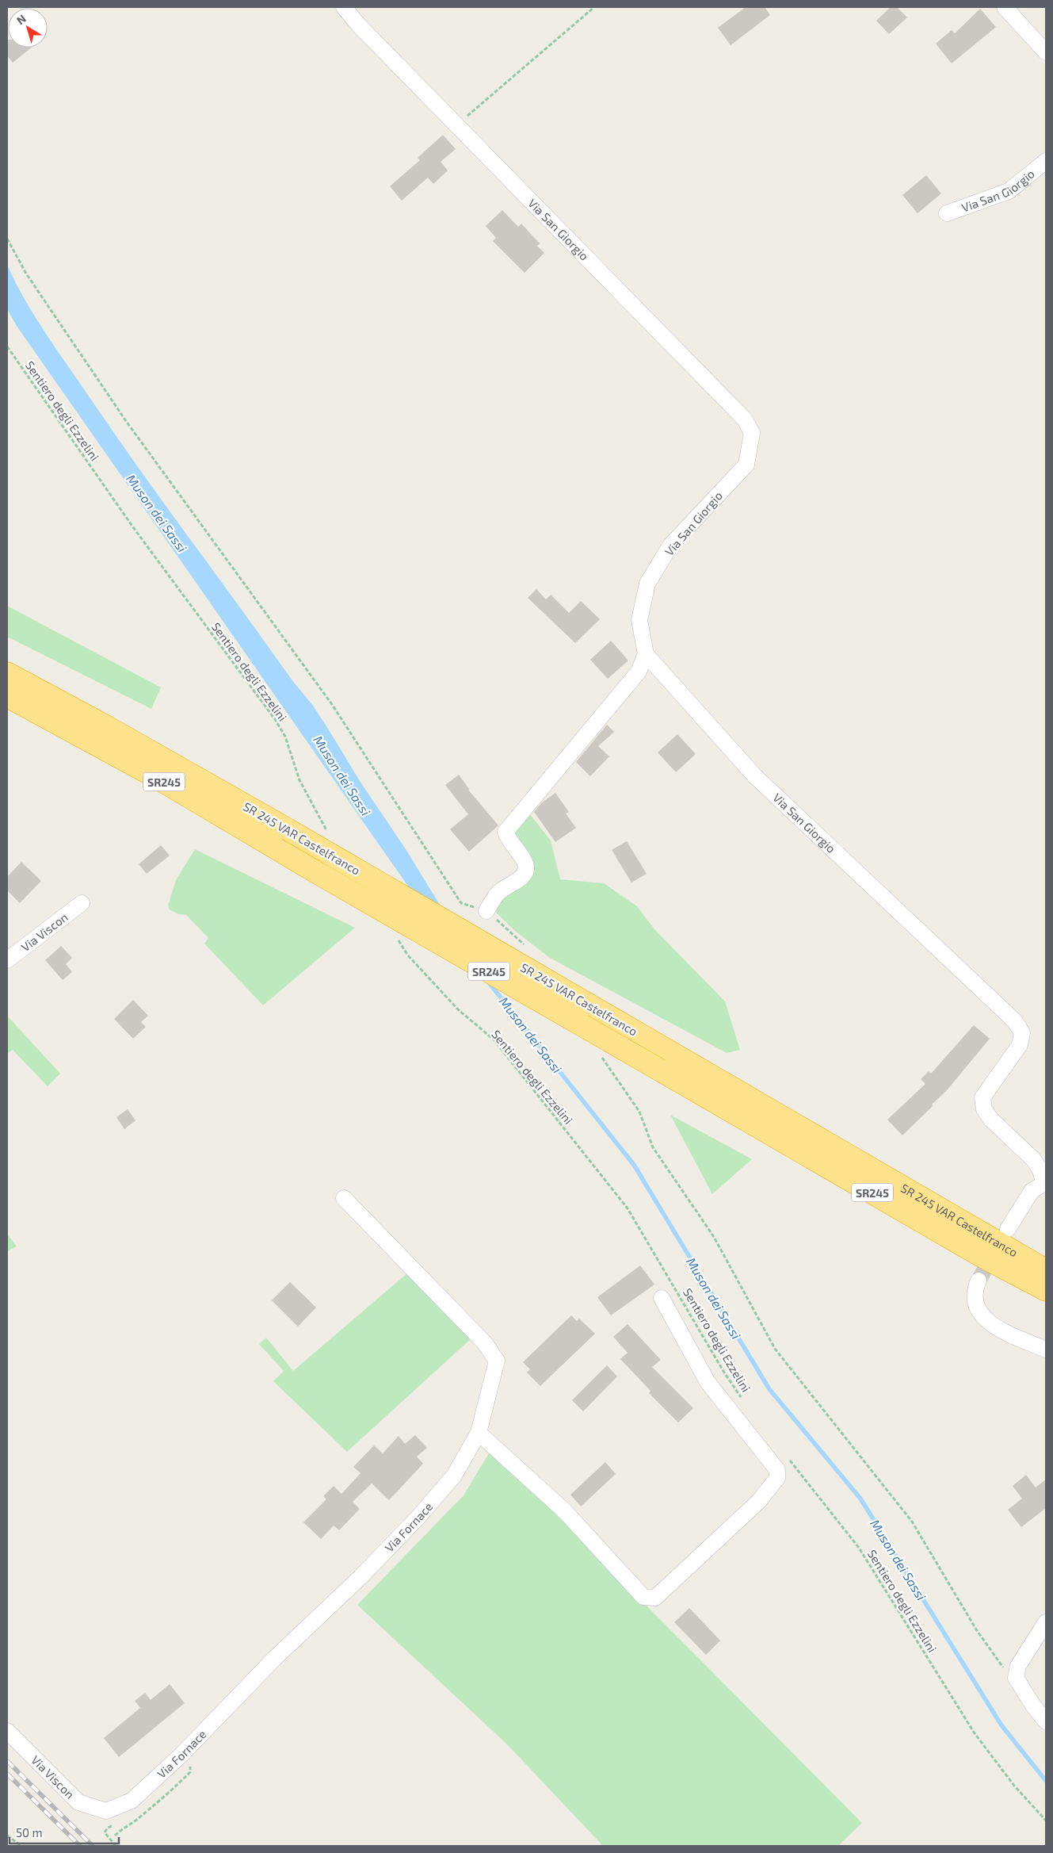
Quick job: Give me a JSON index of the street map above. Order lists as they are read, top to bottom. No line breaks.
{"streets":{"highway":["SR245","SR 245 VAR Castelfranco"],"street":["Via San Giorgio","Via Viscon","Via Fornace"],"path":["Sentiero degli Ezzelini"]},"crossings":[["Via Viscon","Via Fornace"]],"water":["Muson dei Sassi"],"scale_bar":"50 m","north":"top left"}
